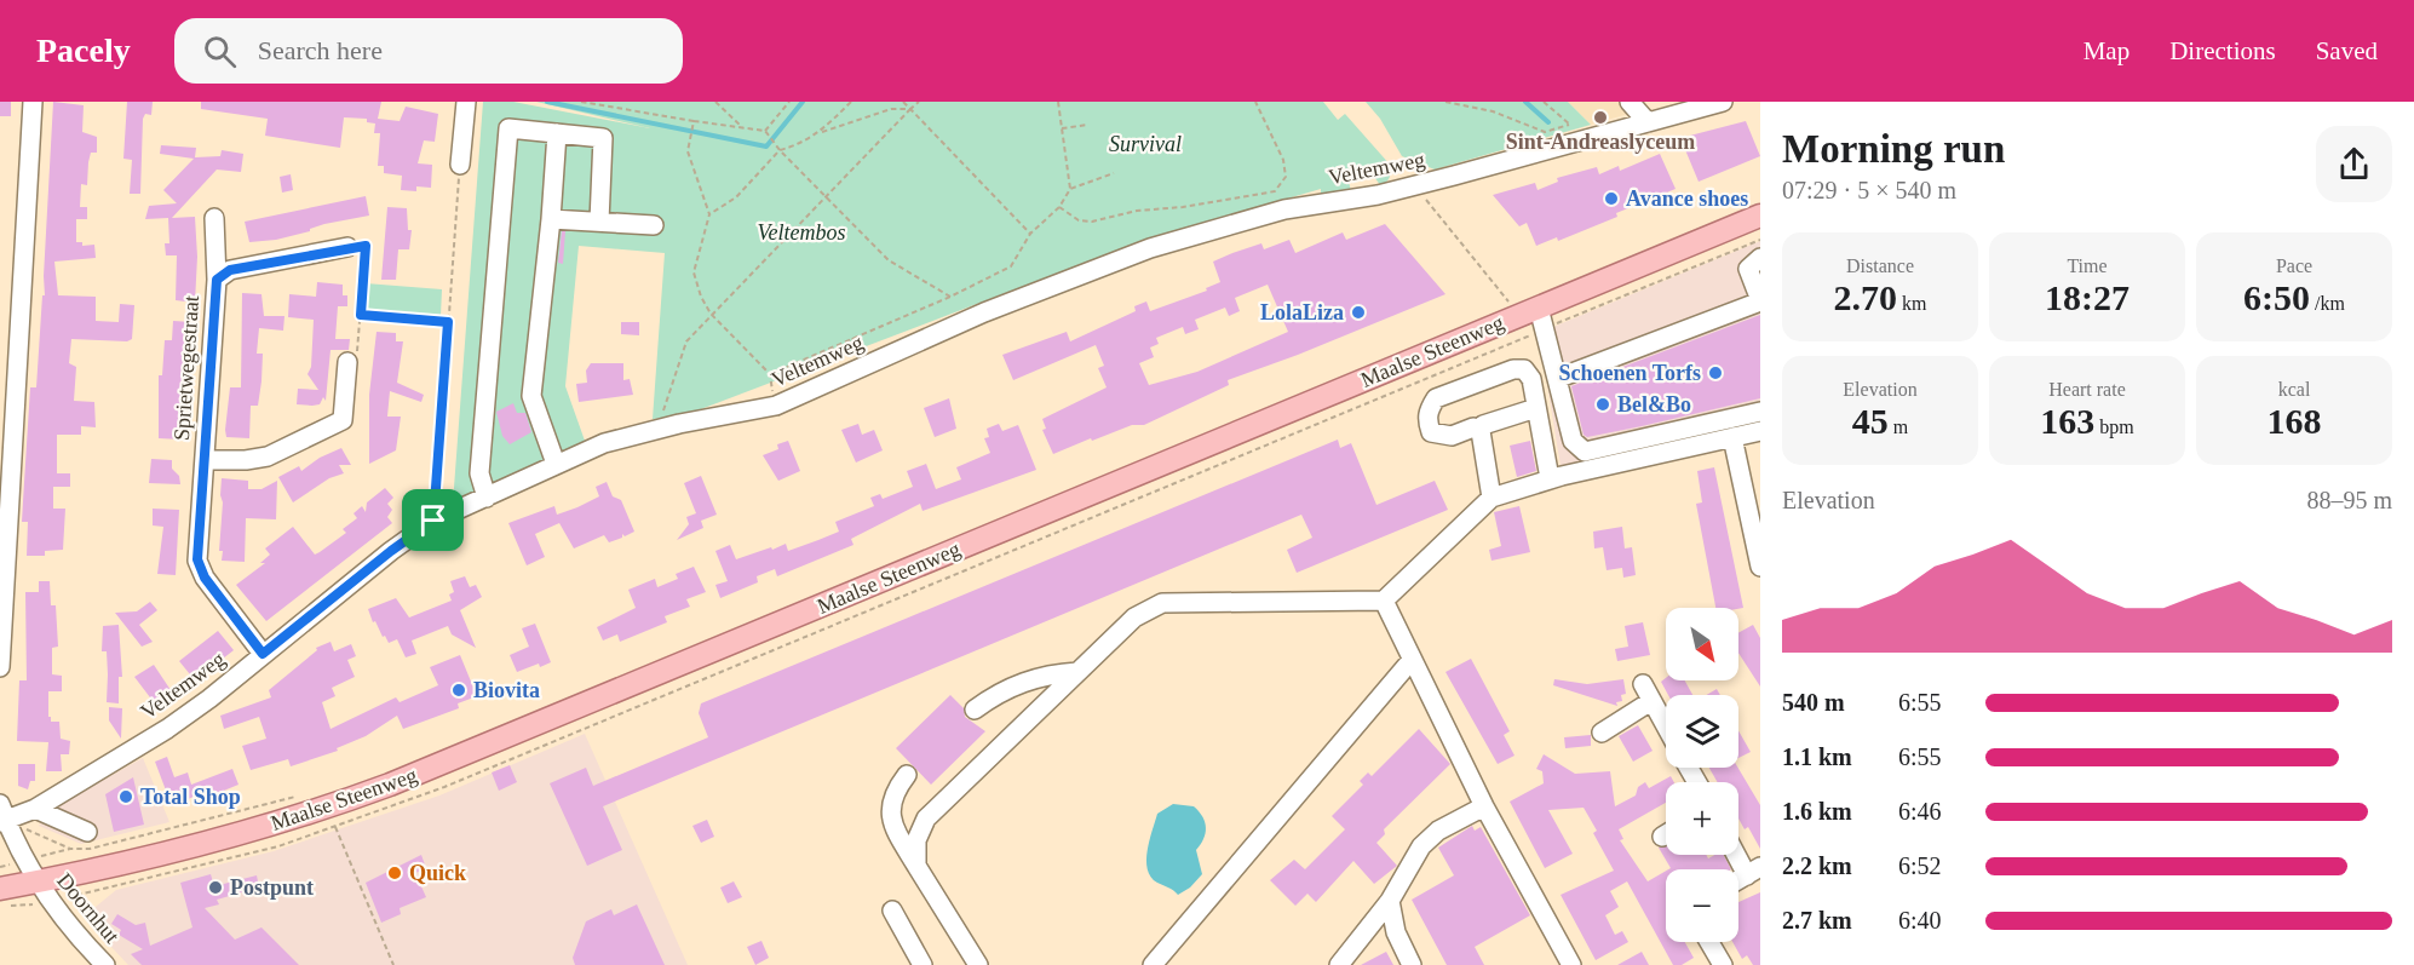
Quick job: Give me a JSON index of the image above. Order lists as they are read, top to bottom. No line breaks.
{"streets":{"main road":["Maalse Steenweg"],"street":["Veltemweg","Sprietwegestraat","Doornhut"]},"crossings":[["Veltemweg","Sprietwegestraat"],["Veltemweg","Doornhut"],["Maalse Steenweg","Doornhut"]],"parks":["Survival","Veltembos"],"places":["Sint-Andreaslyceum","Avance shoes","LolaLiza","Schoenen Torfs","Bel&Bo","Biovita","Total Shop","Quick","Postpunt"],"north":"bottom right","page":{"header":"Pacely","search":"Search here","nav":["Map","Directions","Saved"],"heading":["Morning run","07:29 · 5 × 540 m"],"stats":[["Distance","2.70 km"],["Time","18:27"],["Pace","6:50 /km"],["Elevation","45 m"],["Heart rate","163 bpm"],["kcal","168"]],"chart":["Elevation","88–95 m"],"map_buttons":["+","−"],"list":[{"name":"540 m","note":"6:55"},{"name":"1.1 km","note":"6:55"},{"name":"1.6 km","note":"6:46"},{"name":"2.2 km","note":"6:52"},{"name":"2.7 km","note":"6:40"}]}}
